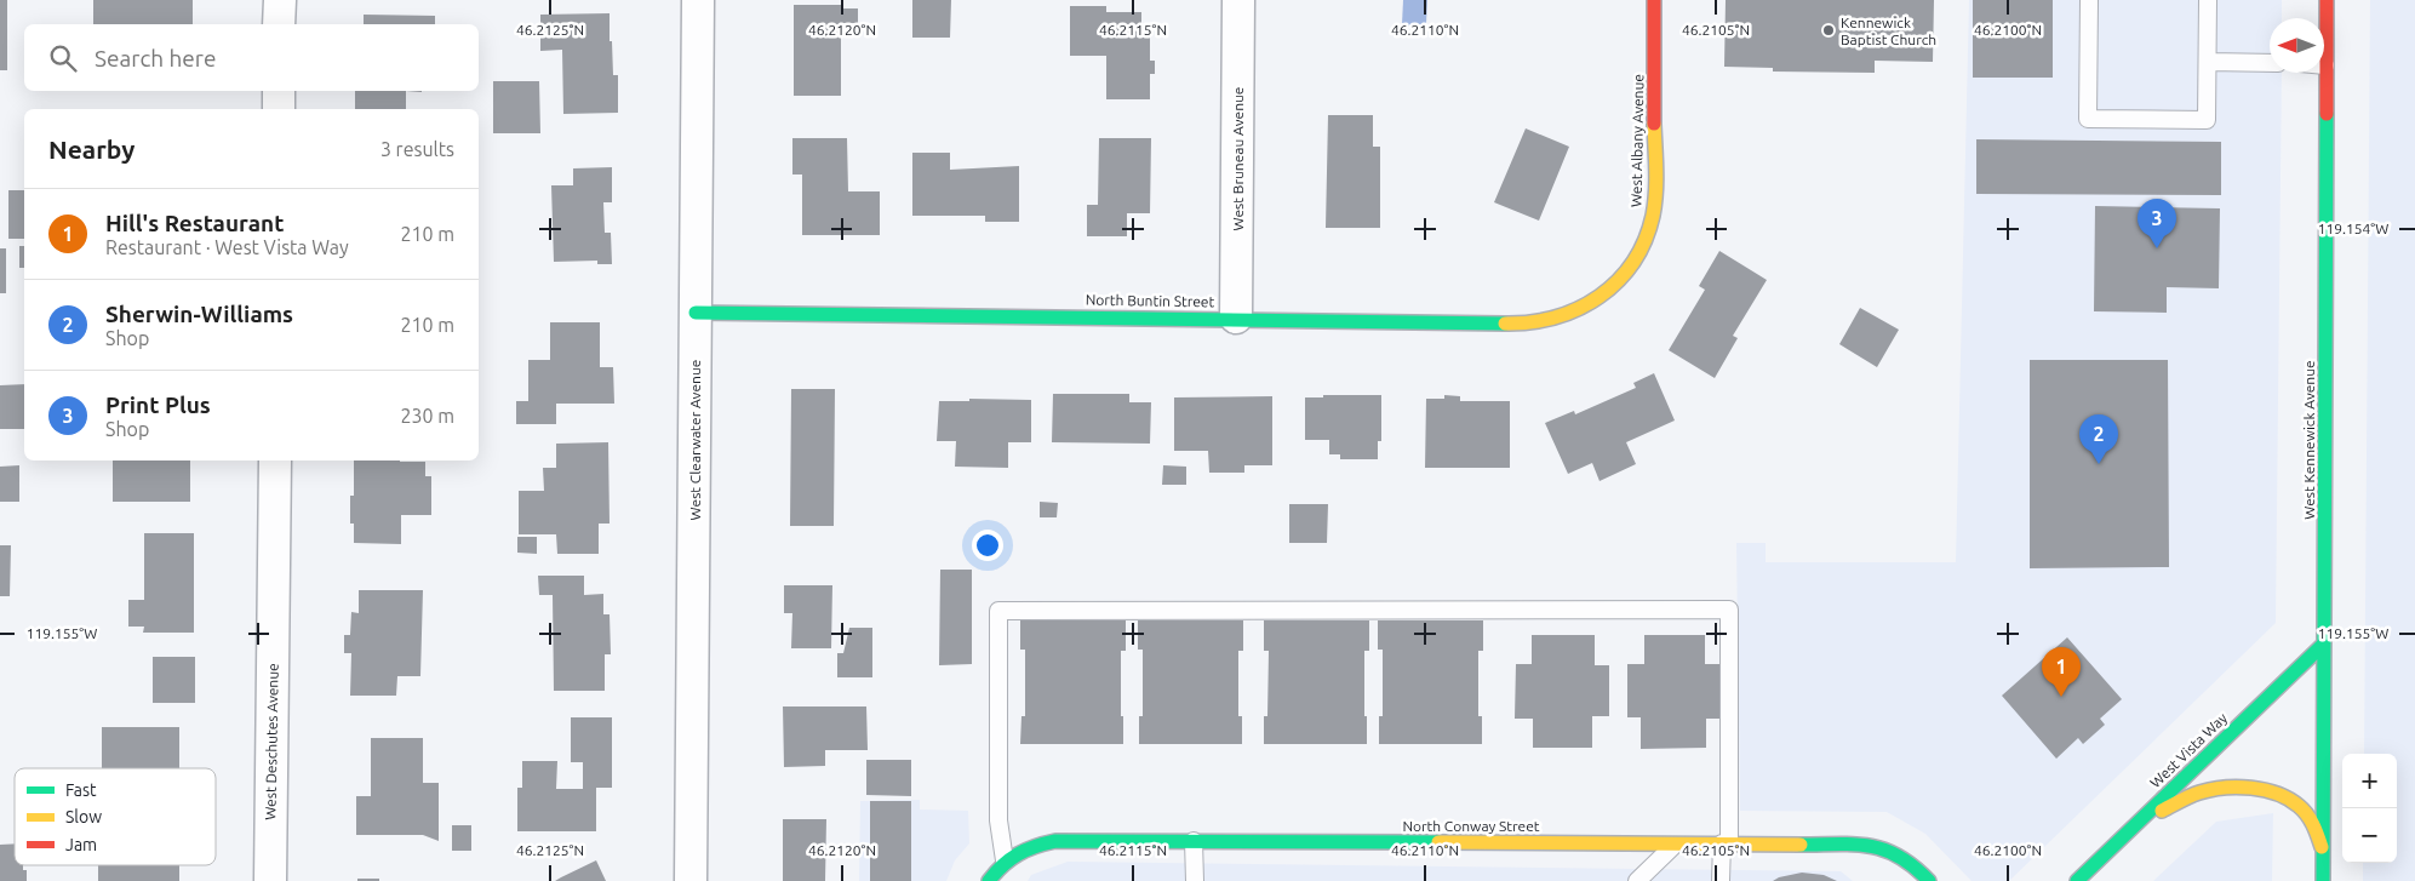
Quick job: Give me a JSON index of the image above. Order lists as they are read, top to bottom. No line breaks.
{"streets":{"street":["West Albany Avenue","West Bruneau Avenue","North Buntin Street","West Clearwater Avenue","West Kennewick Avenue","West Deschutes Avenue","West Vista Way","North Conway Street"]},"crossings":[["West Albany Avenue","North Buntin Street"],["West Bruneau Avenue","North Buntin Street"],["North Buntin Street","West Clearwater Avenue"],["West Kennewick Avenue","West Vista Way"]],"places":["Kennewick Baptist Church"],"legend":["Fast","Slow","Jam"],"north":"left","page":{"search":"Search here","heading":["Nearby","3 results"],"list":[{"mark":"1","name":"Hill's Restaurant","note":"Restaurant · West Vista Way","value":"210 m"},{"mark":"2","name":"Sherwin-Williams","note":"Shop","value":"210 m"},{"mark":"3","name":"Print Plus","note":"Shop","value":"230 m"}],"pins":["3","2","1"],"map_buttons":["+","−"]},"coordinates":["46.2125°N","46.2120°N","46.2115°N","46.2110°N","46.2105°N","46.2100°N","119.154°W","119.155°W"]}
